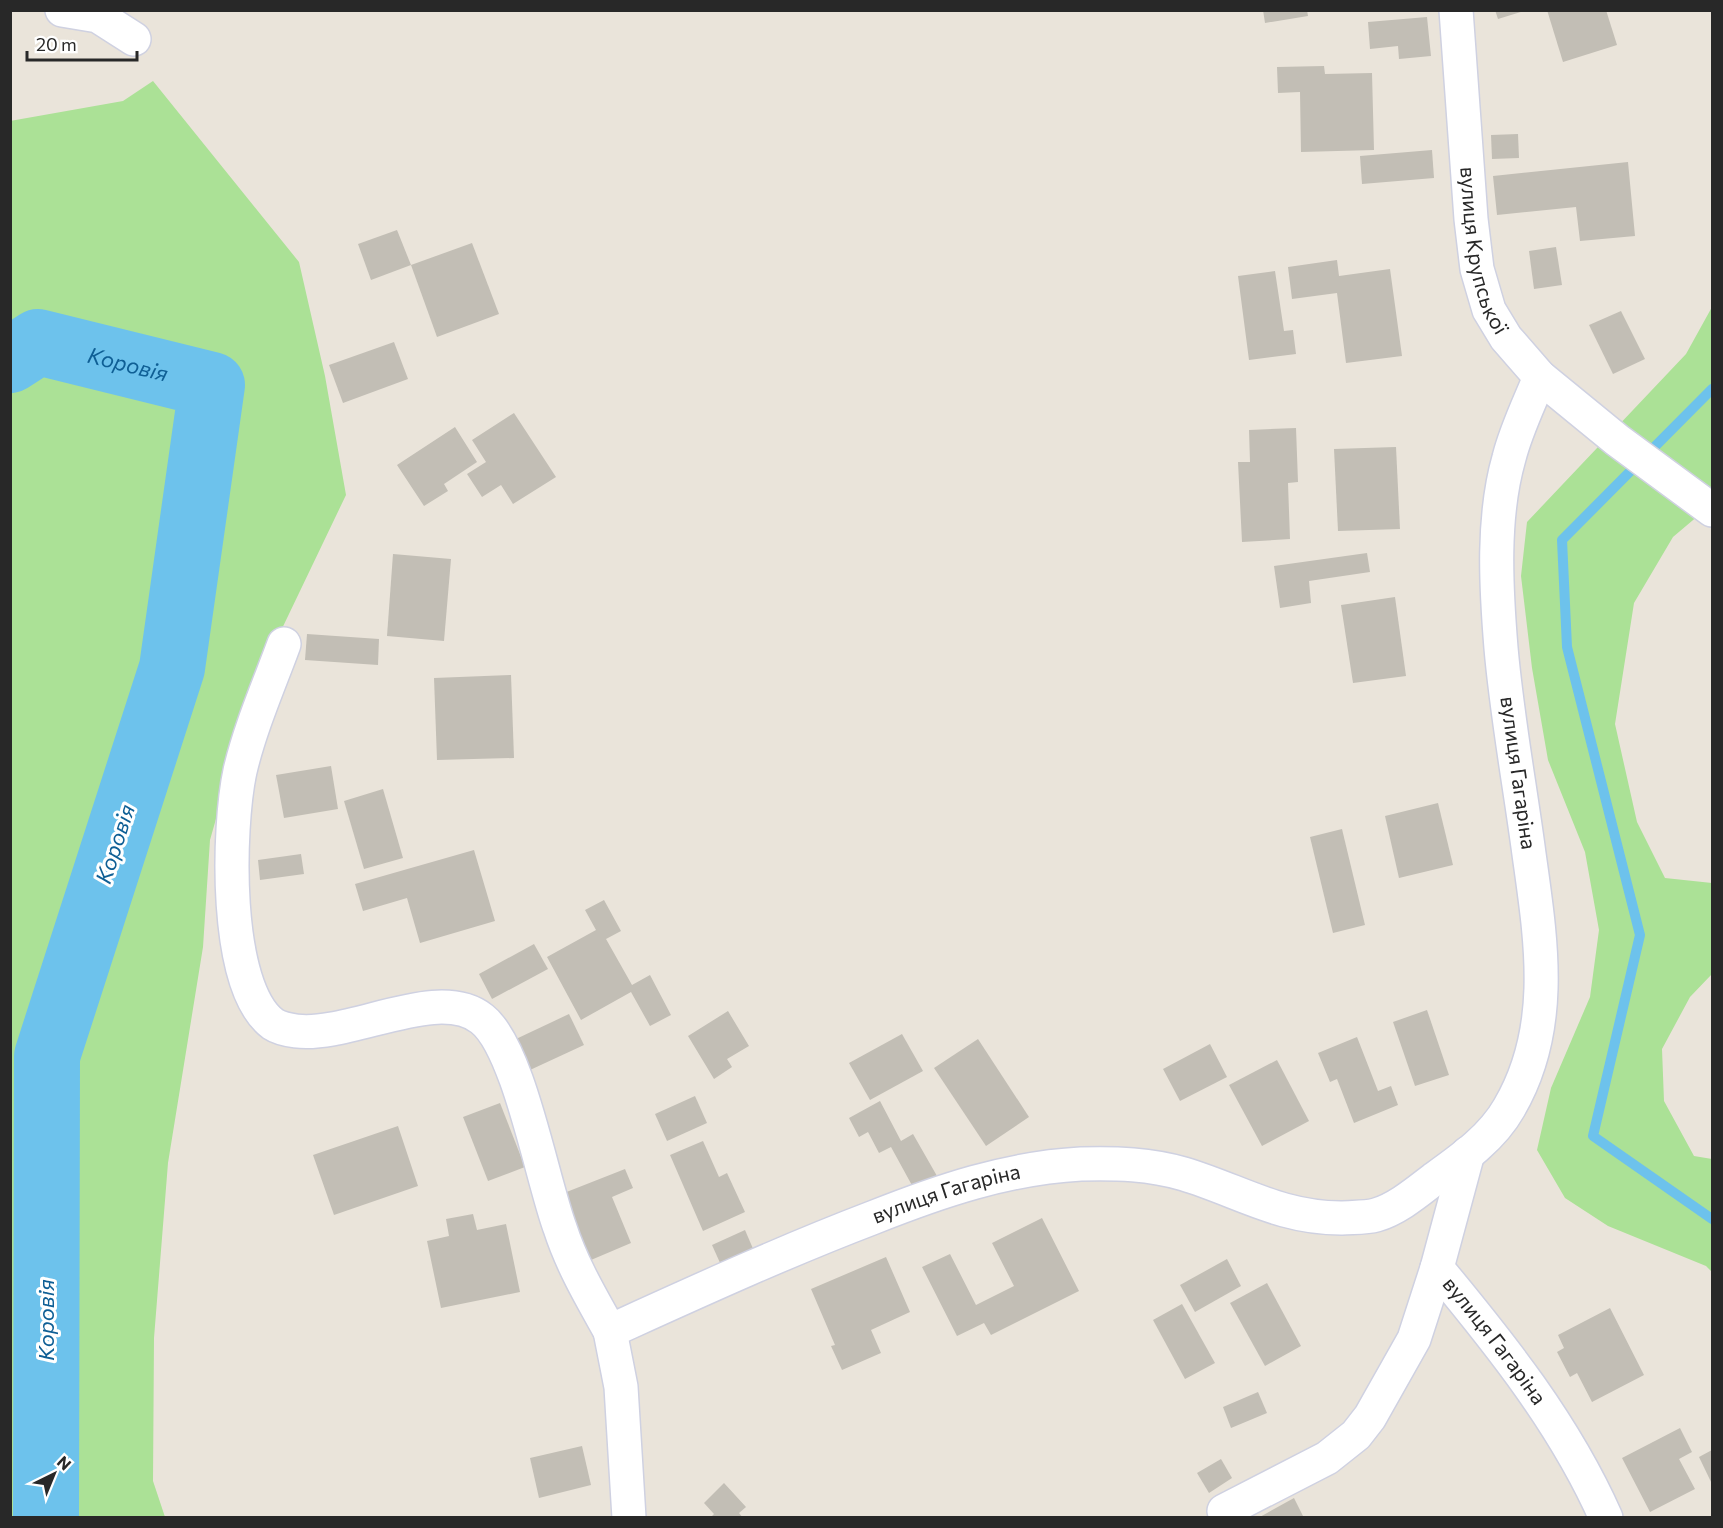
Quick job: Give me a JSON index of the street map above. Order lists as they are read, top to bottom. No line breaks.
{"streets":{"street":["вулиця Крупської","вулиця Гагаріна"]},"crossings":[["вулиця Крупської","вулиця Гагаріна"]],"water":["Коровія"],"scale_bar":"20 m","north":"top right"}
